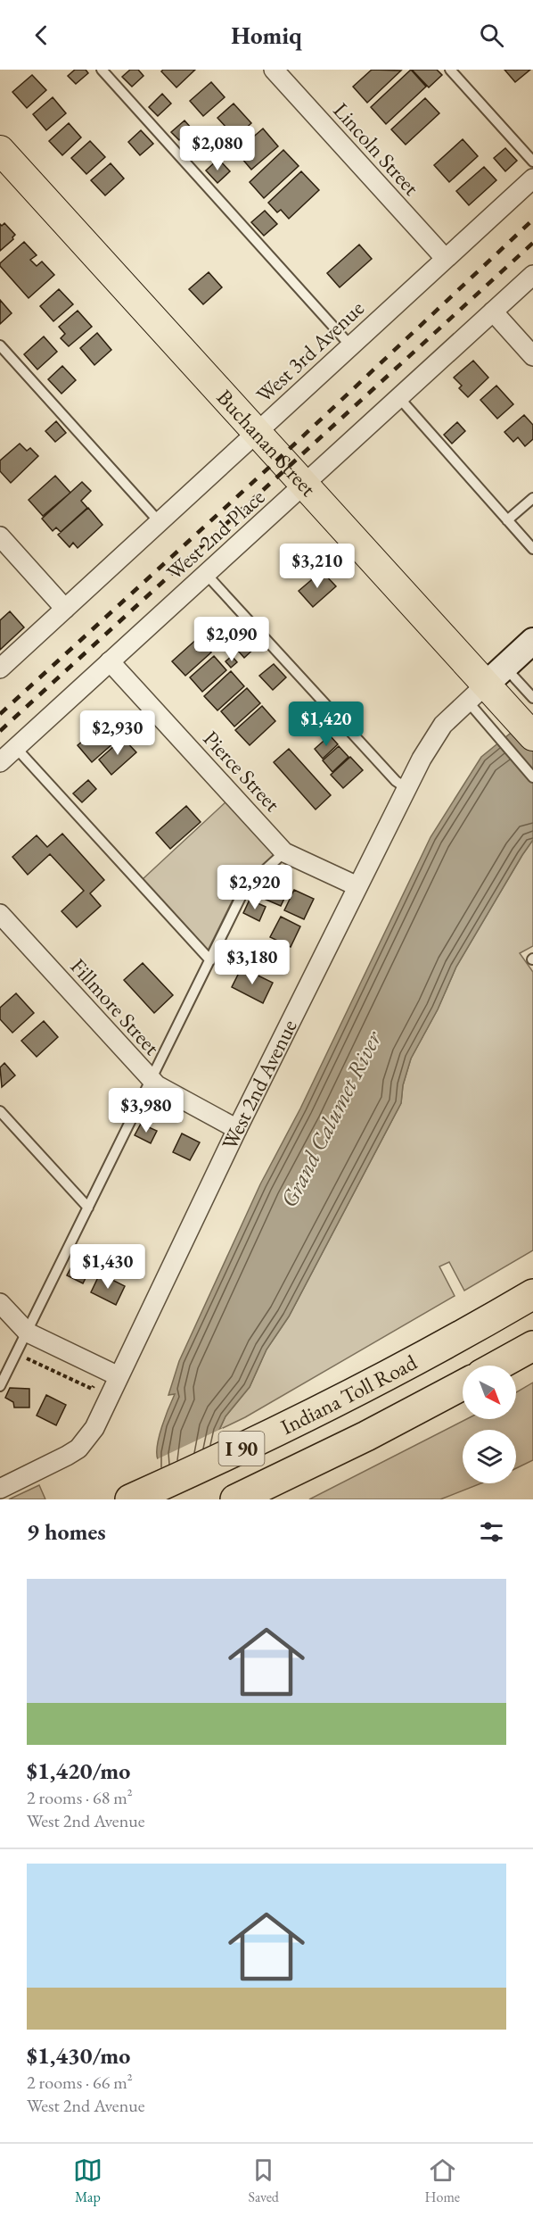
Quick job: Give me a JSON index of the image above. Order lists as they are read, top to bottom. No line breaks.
{"streets":{"highway":["Indiana Toll Road","I 90"],"main road":["Buchanan Street"],"street":["Lincoln Street","West 3rd Avenue","West 2nd Place","Pierce Street","Fillmore Street","West 2nd Avenue"]},"crossings":[["Lincoln Street","West 3rd Avenue"],["West 3rd Avenue","Buchanan Street"],["Buchanan Street","West 2nd Place"],["Buchanan Street","West 2nd Avenue"],["West 2nd Place","Pierce Street"],["Pierce Street","West 2nd Avenue"],["Fillmore Street","West 2nd Avenue"]],"water":["Grand Calumet River"],"north":"bottom right","page":{"header":"Homiq","price":["$2,080","$3,210","$2,090","$1,420","$2,930","$2,920","$3,180","$3,980","$1,430"],"heading":"9 homes","list":[{"name":"$1,420/mo","note":"2 rooms · 68 m² · West 2nd Avenue"},{"name":"$1,430/mo","note":"2 rooms · 66 m² · West 2nd Avenue"}],"tabs":["Map","Saved","Home"]}}
